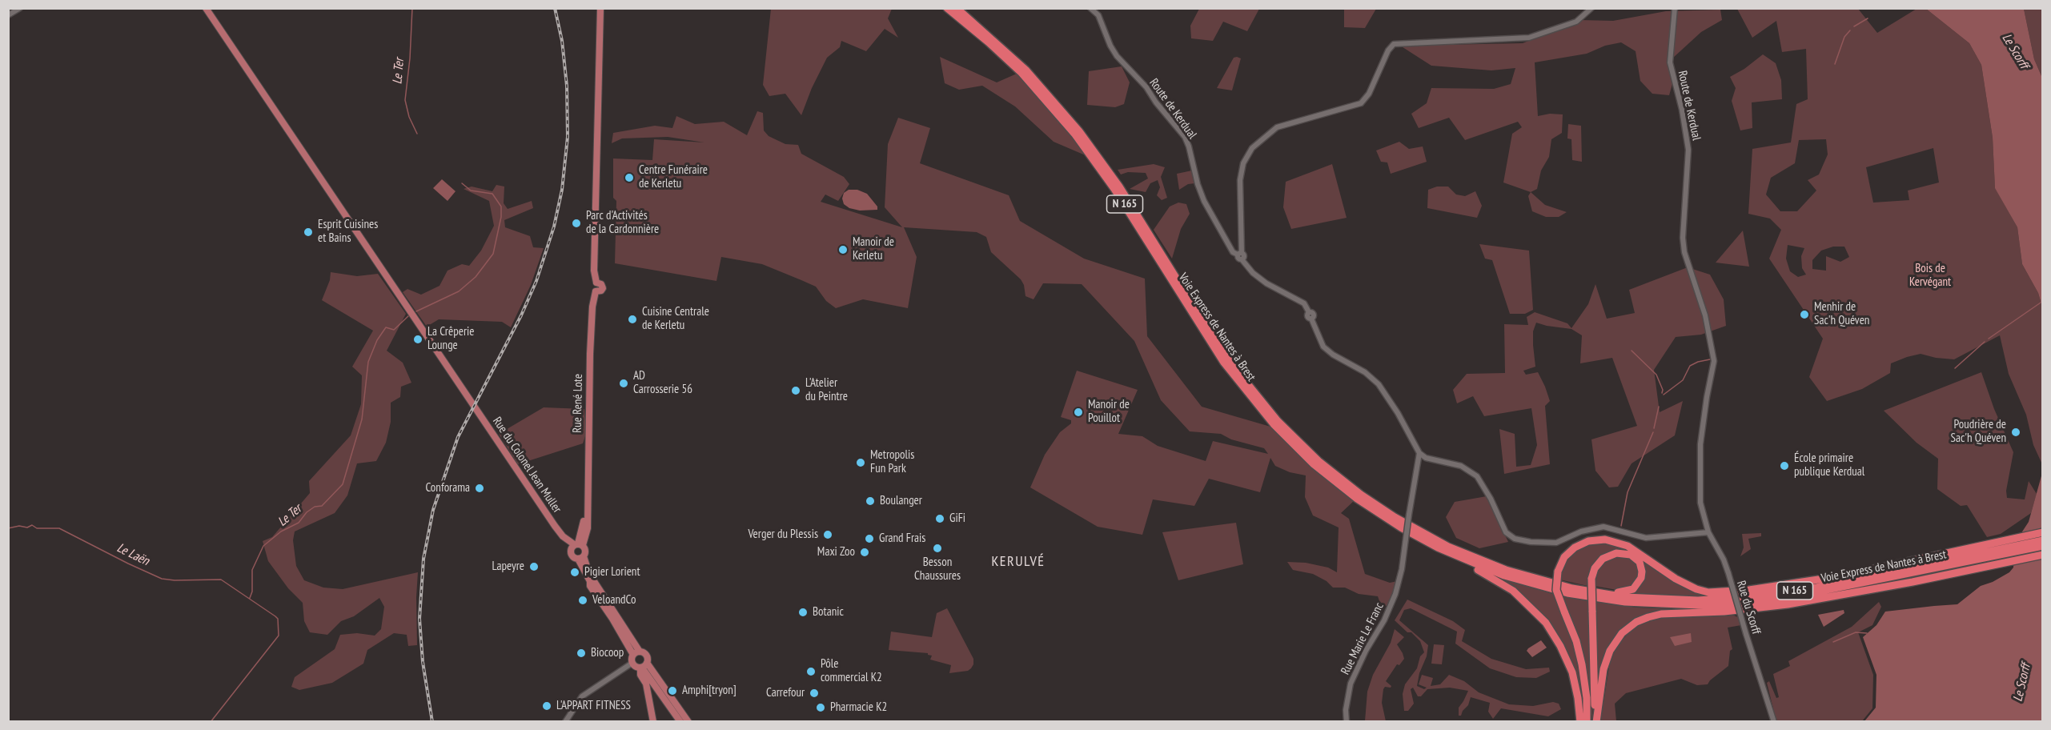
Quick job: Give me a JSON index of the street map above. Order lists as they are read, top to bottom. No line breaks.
{"streets":{"highway":["N 165","Voie Express de Nantes à Brest"],"main road":["Rue René Lote","Rue du Colonel Jean Muller"],"street":["Route de Kerdual","Rue du Scorff","Rue Marie Le Franc"]},"crossings":[["Route de Kerdual","Rue du Scorff"],["Route de Kerdual","Rue Marie Le Franc"],["Rue René Lote","Rue du Colonel Jean Muller"]],"districts":["KERULVÉ"],"water":["Le Scorff","Le Ter","Le Laën"],"parks":["Bois de Kervégant"],"places":["Centre Funéraire de Kerletu","Parc d'Activités de la Cardonnière","Esprit Cuisines et Bains","Manoir de Kerletu","Menhir de Sac'h Quéven","Cuisine Centrale de Kerletu","La Crêperie Lounge","AD Carrosserie 56","L'Atelier du Peintre","Manoir de Pouillot","Poudrière de Sac'h Quéven","Metropolis Fun Park","École primaire publique Kerdual","Conforama","Boulanger","GiFi","Verger du Plessis","Grand Frais","Besson Chaussures","Maxi Zoo","Lapeyre","Pigier Lorient","VeloandCo","Botanic","Biocoop","Pôle commercial K2","Amphi[tryon]","Carrefour","L'APPART FITNESS","Pharmacie K2"]}
